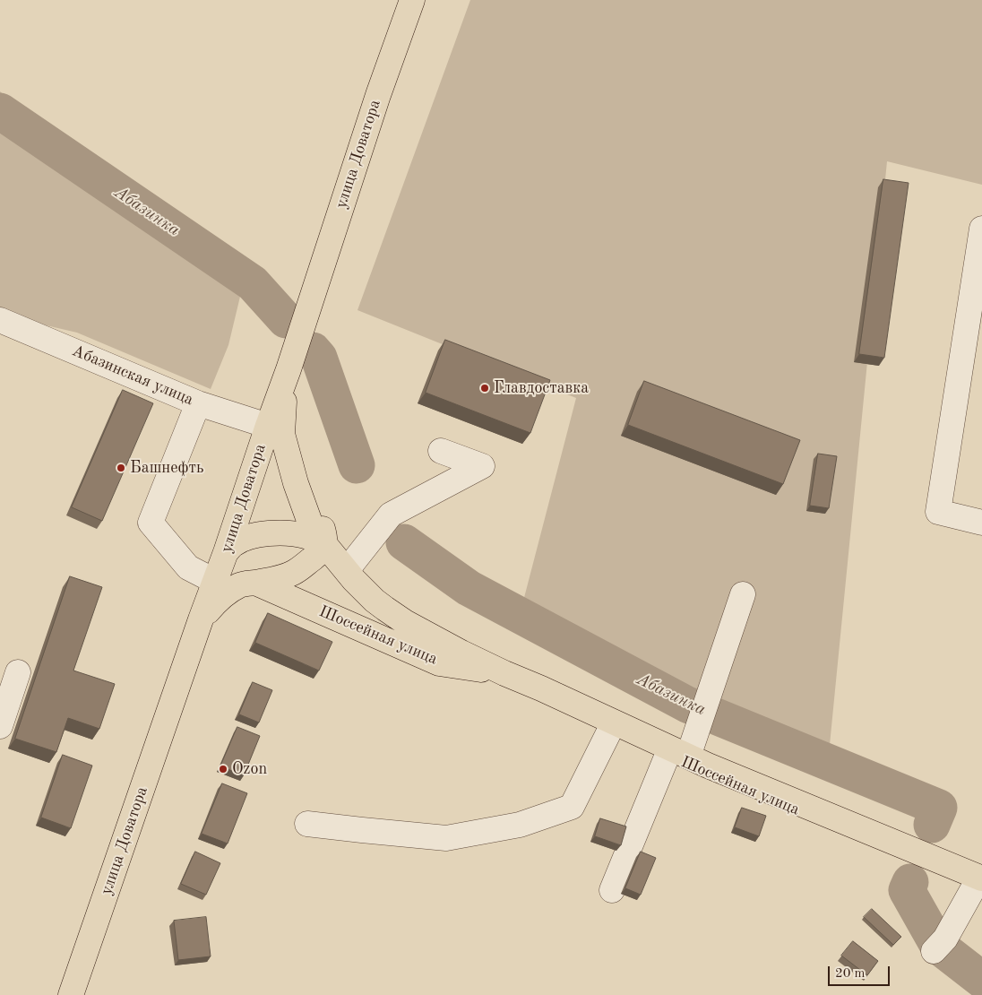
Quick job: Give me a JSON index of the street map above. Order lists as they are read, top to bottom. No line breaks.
{"streets":{"main road":["улица Доватора","Шоссейная улица"],"street":["Абазинская улица"]},"crossings":[["улица Доватора","Абазинская улица"]],"water":["Абазинка"],"places":["Главдоставка","Башнефть","Ozon"],"scale_bar":"20 m"}
